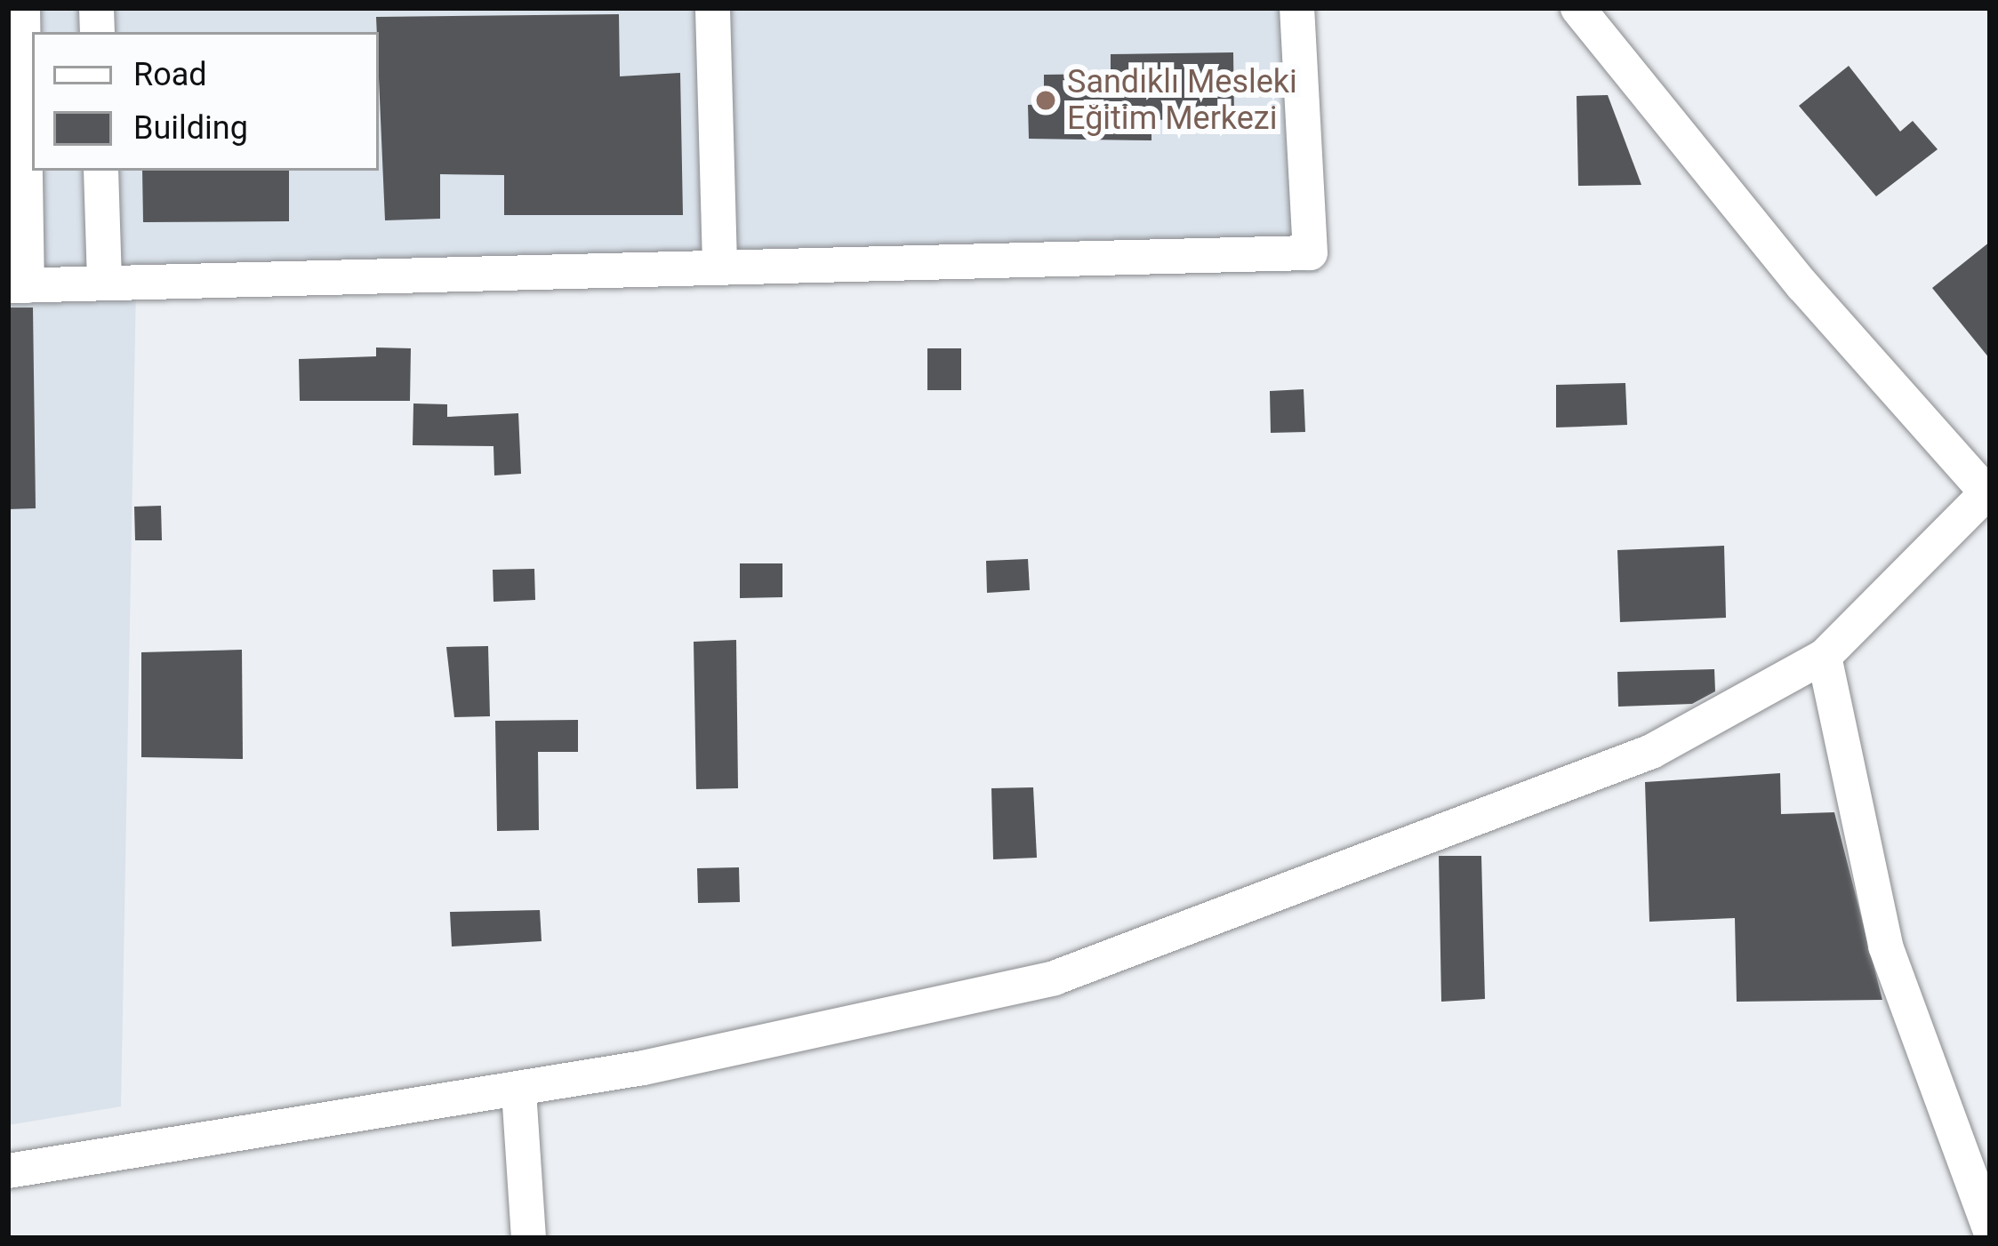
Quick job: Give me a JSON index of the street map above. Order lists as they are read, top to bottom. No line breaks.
{"places":["Sandıklı Mesleki Eğitim Merkezi"],"legend":["Road","Building"]}
